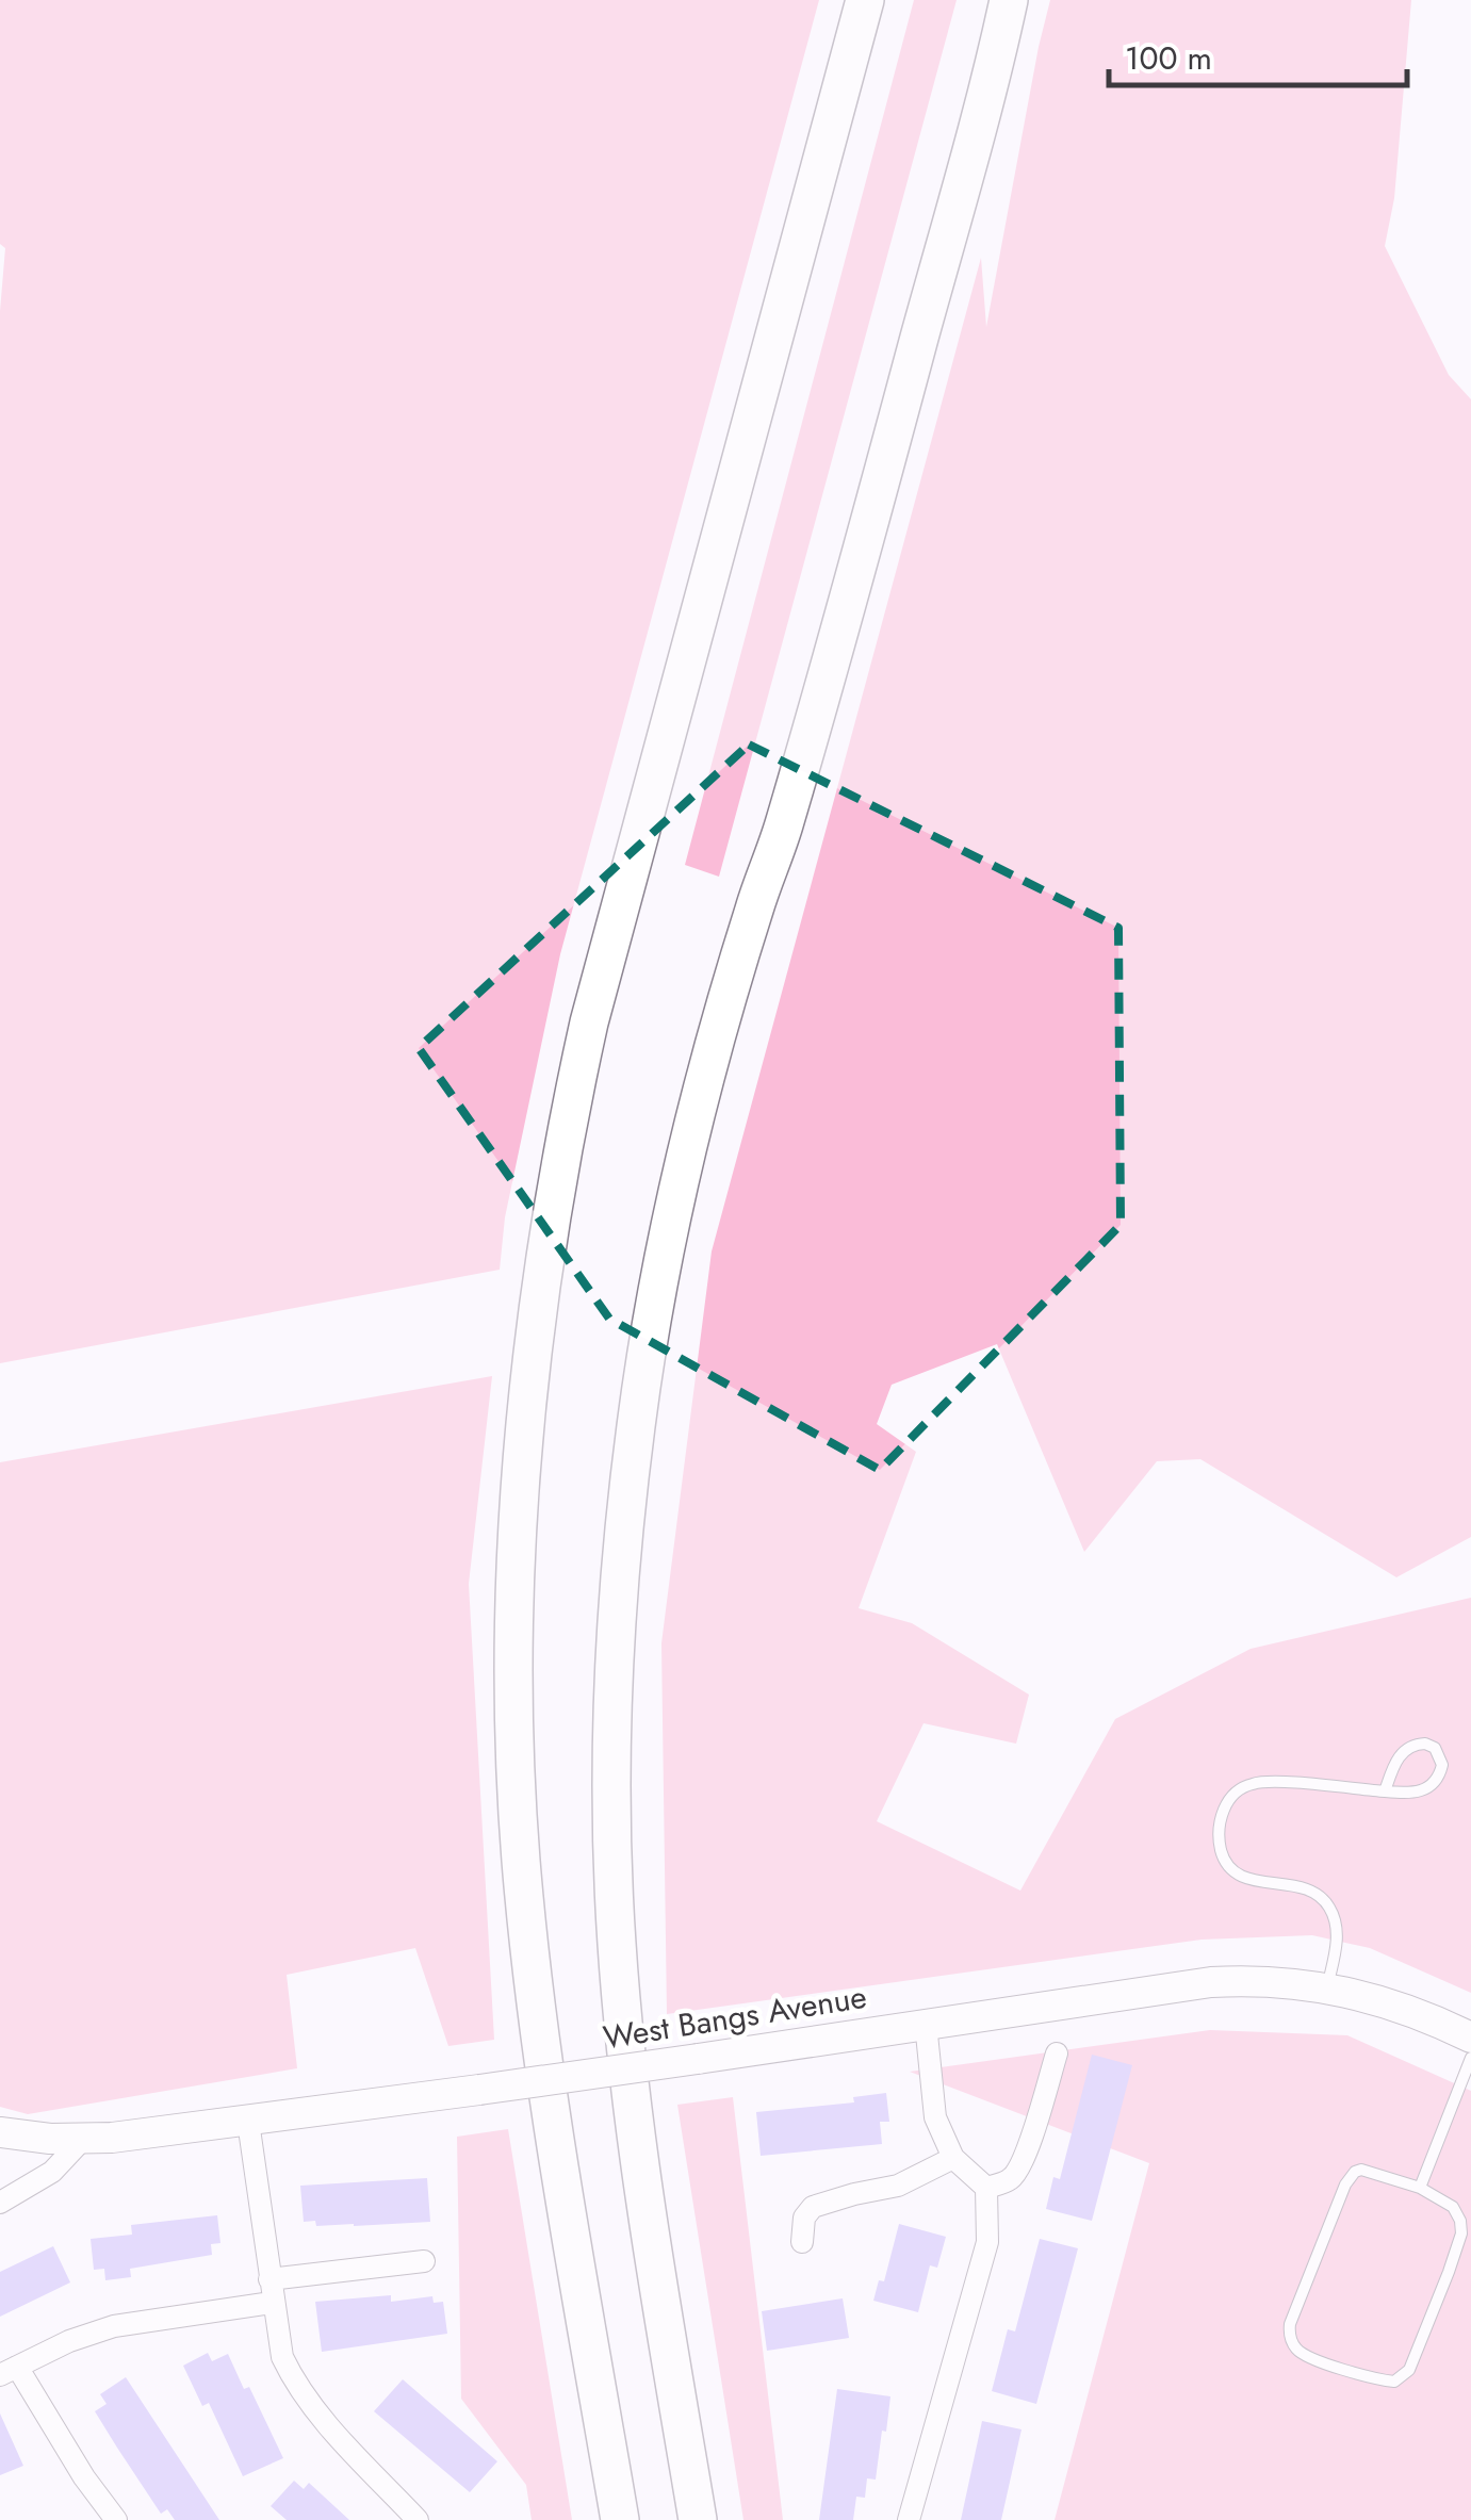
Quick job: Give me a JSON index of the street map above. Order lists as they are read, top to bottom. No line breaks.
{"streets":{"street":["West Bangs Avenue"]},"scale_bar":"100 m"}
